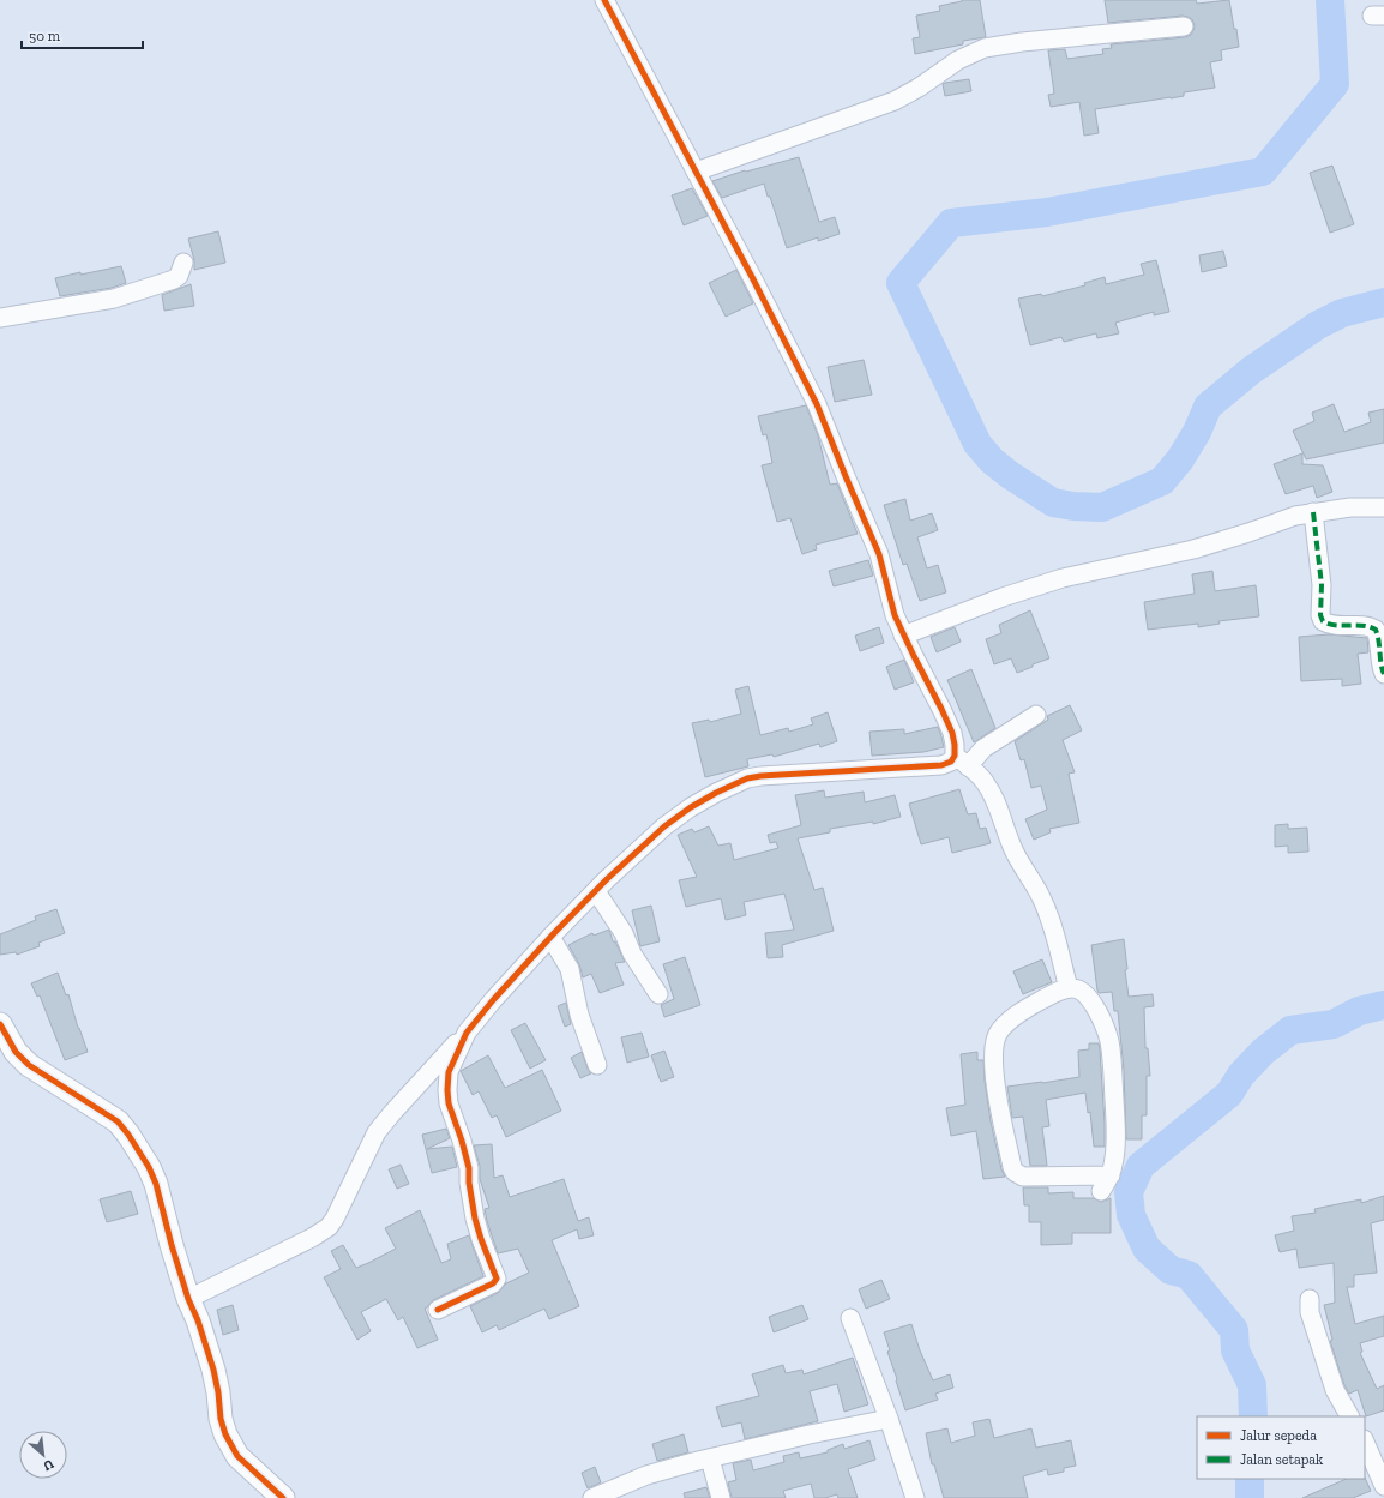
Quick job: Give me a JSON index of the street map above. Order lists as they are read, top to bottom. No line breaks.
{"legend":["Jalur sepeda","Jalan setapak"],"scale_bar":"50 m","north":"bottom right"}
